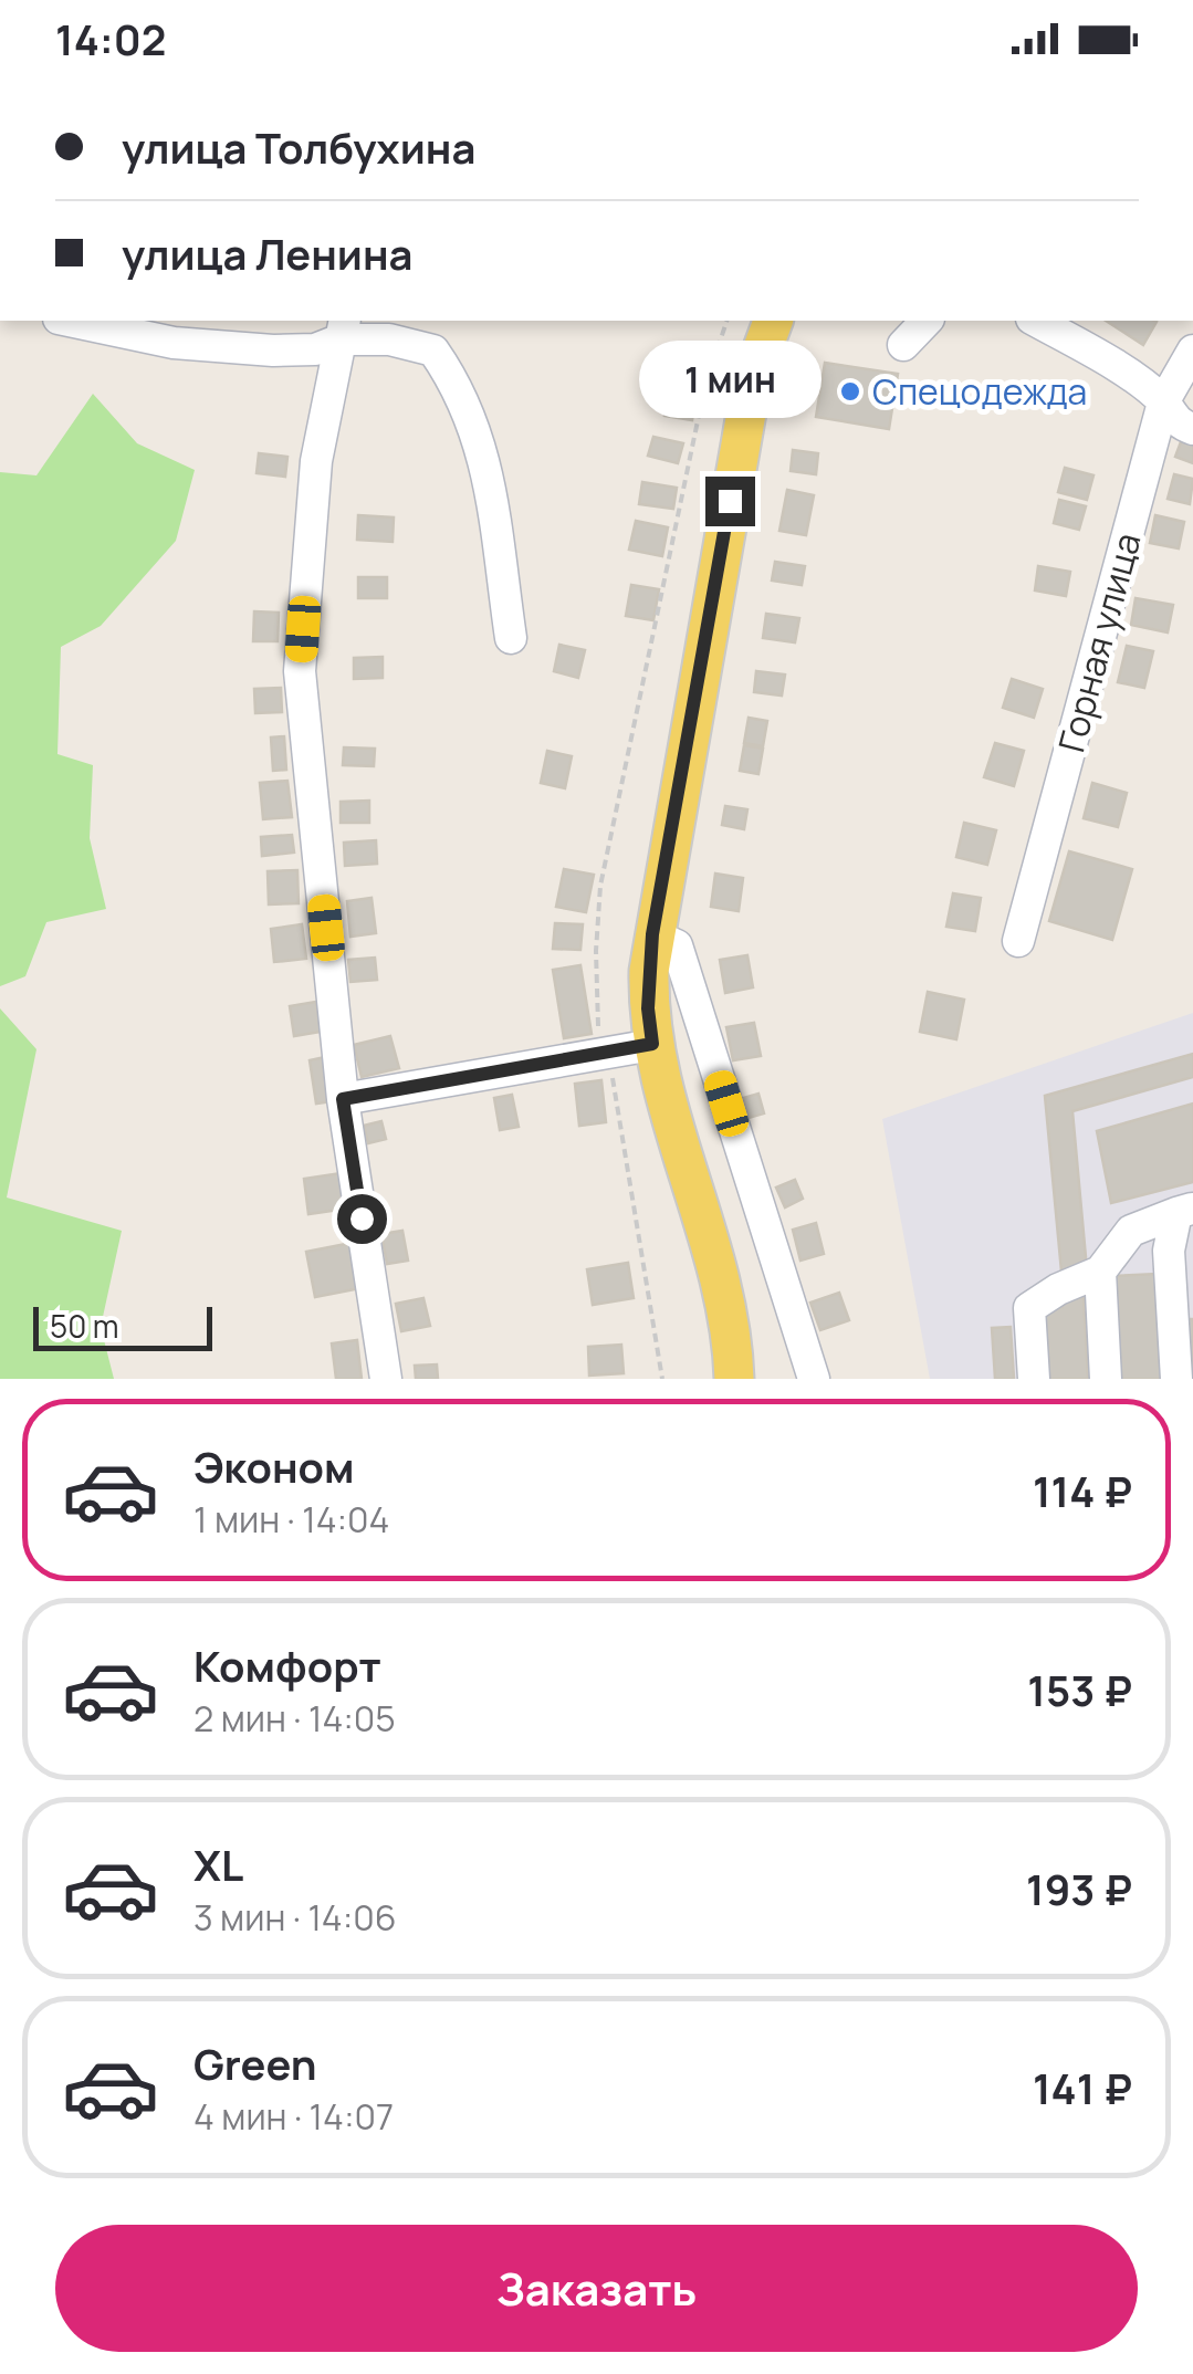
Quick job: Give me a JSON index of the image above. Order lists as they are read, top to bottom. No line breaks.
{"streets":{"street":["Горная улица"]},"places":["Спецодежда"],"scale_bar":"50 m","page":{"status":"14:02","banner":["улица Толбухина","улица Ленина"],"bubble":"1 мин","scale":"50 m","list":[{"name":"Эконом","note":"1 мин · 14:04","value":"114 ₽"},{"name":"Комфорт","note":"2 мин · 14:05","value":"153 ₽"},{"name":"XL","note":"3 мин · 14:06","value":"193 ₽"},{"name":"Green","note":"4 мин · 14:07","value":"141 ₽"}],"buttons":"Заказать"}}
